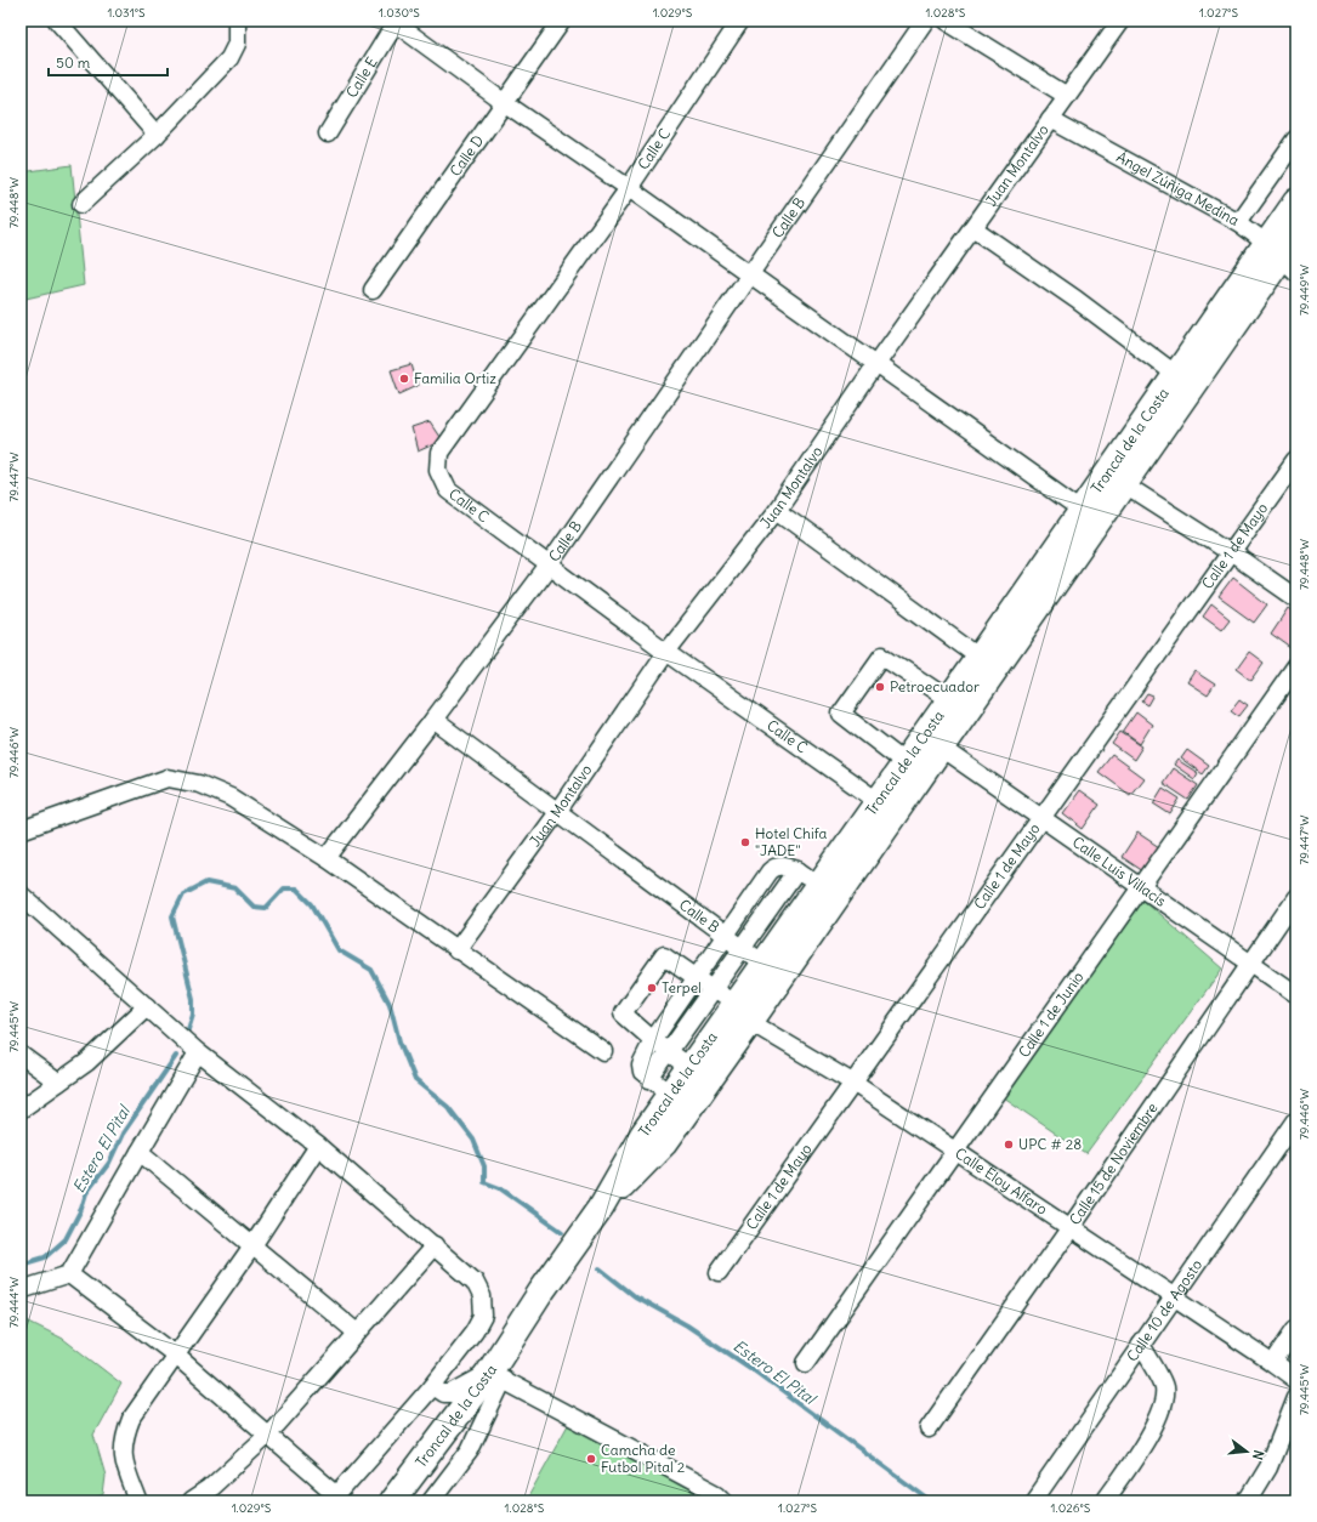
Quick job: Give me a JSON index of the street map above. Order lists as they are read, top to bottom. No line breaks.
{"streets":{"highway":["Troncal de la Costa"],"street":["Calle E","Calle C","Calle D","Juan Montalvo","Ángel Zúñiga Medina","Calle B","Calle 1 de Mayo","Calle Luis Villacís","Calle 1 de Junio","Calle 15 de Noviembre","Calle Eloy Alfaro","Calle 10 de Agosto"]},"crossings":[["Calle C","Juan Montalvo"],["Calle C","Calle B"],["Calle C","Troncal de la Costa"],["Juan Montalvo","Ángel Zúñiga Medina"],["Juan Montalvo","Calle B"],["Ángel Zúñiga Medina","Troncal de la Costa"],["Calle B","Troncal de la Costa"],["Troncal de la Costa","Calle Luis Villacís"],["Troncal de la Costa","Calle Eloy Alfaro"],["Calle 1 de Mayo","Calle Luis Villacís"],["Calle 1 de Mayo","Calle Eloy Alfaro"],["Calle Luis Villacís","Calle 1 de Junio"],["Calle Luis Villacís","Calle 15 de Noviembre"],["Calle 1 de Junio","Calle Eloy Alfaro"],["Calle 15 de Noviembre","Calle Eloy Alfaro"],["Calle Eloy Alfaro","Calle 10 de Agosto"]],"water":["Estero El Pital"],"places":["Familia Ortiz","Petroecuador","Hotel Chifa \"JADE\"","Terpel","UPC # 28","Camcha de Futbol Pital 2"],"scale_bar":"50 m","north":"right","coordinates":["1.031°S","1.030°S","1.029°S","1.028°S","1.027°S","79.448°W","79.449°W","79.447°W","79.446°W","79.445°W","79.444°W","1.026°S"]}
